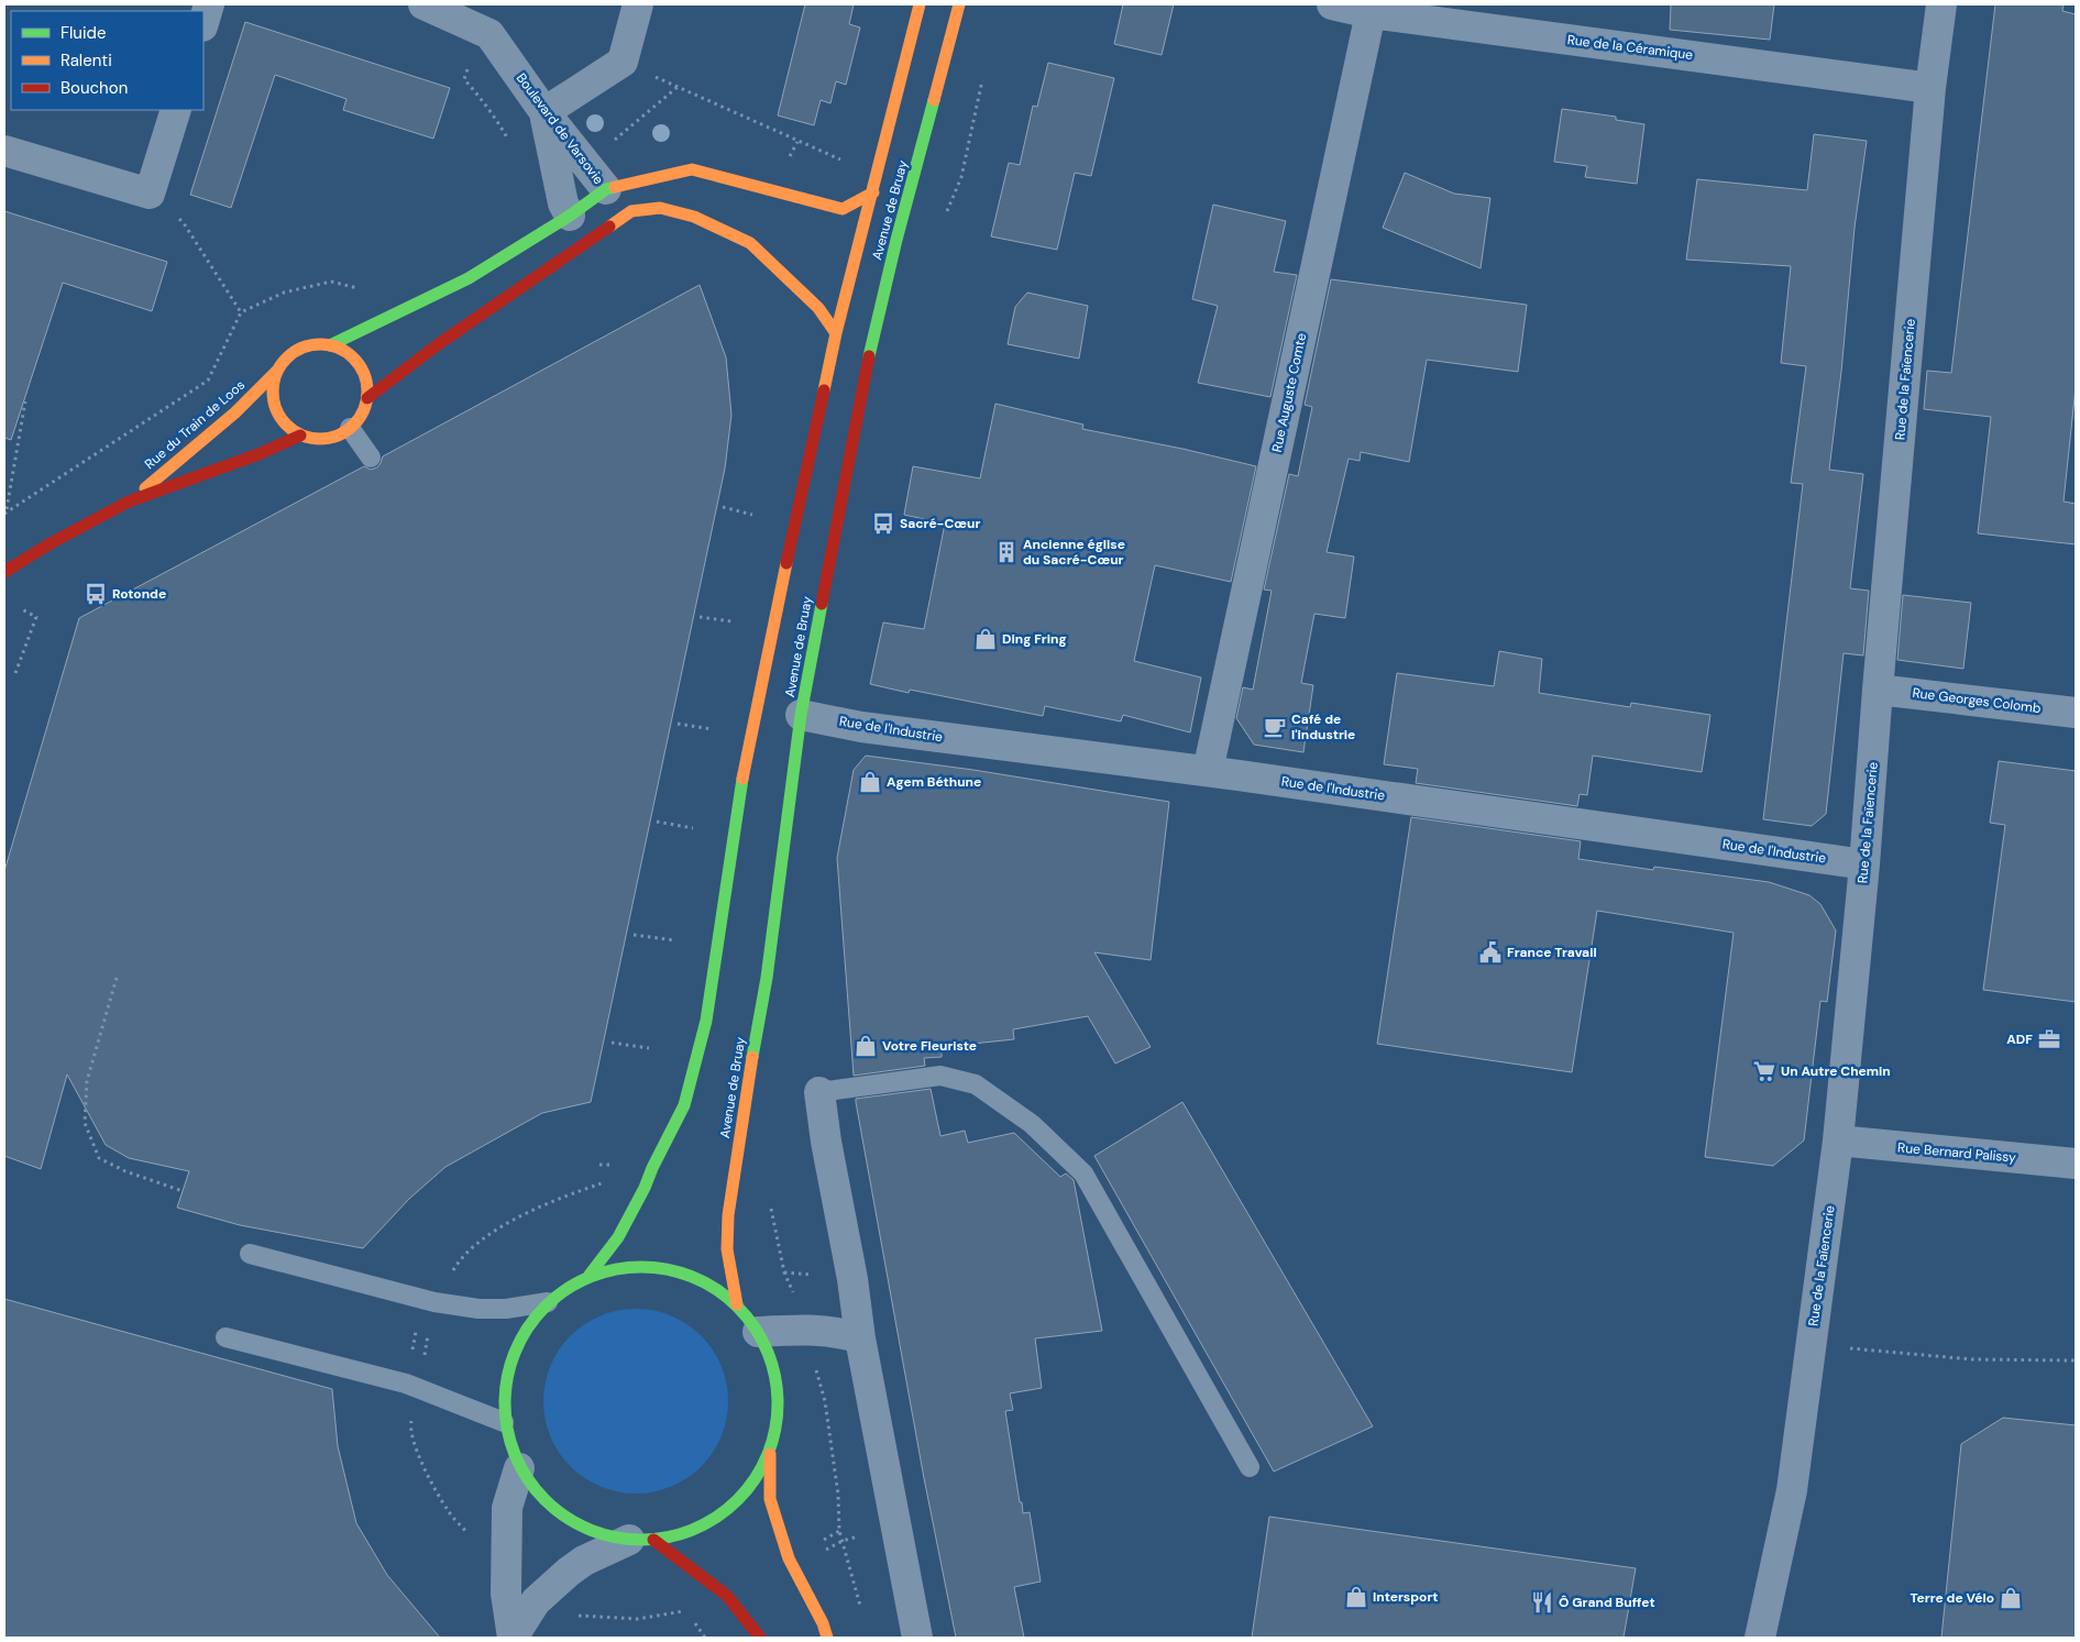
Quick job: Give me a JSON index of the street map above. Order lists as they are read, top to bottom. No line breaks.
{"streets":{"main road":["Boulevard de Varsovie","Avenue de Bruay","Rue du Train de Loos"],"street":["Rue de la Céramique","Rue de la Faïencerie","Rue Auguste Comte","Rue Georges Colomb","Rue de l'Industrie","Rue Bernard Palissy"]},"crossings":[["Rue de la Céramique","Rue de la Faïencerie"],["Rue de la Céramique","Rue Auguste Comte"],["Boulevard de Varsovie","Avenue de Bruay"],["Avenue de Bruay","Rue de l'Industrie"],["Rue de la Faïencerie","Rue Georges Colomb"],["Rue de la Faïencerie","Rue de l'Industrie"],["Rue de la Faïencerie","Rue Bernard Palissy"],["Rue Auguste Comte","Rue de l'Industrie"]],"places":{"bus stop":["Sacré-Cœur","Rotonde"],"building":["Ancienne église du Sacré-Cœur"],"shop":["Ding Fring","Agem Béthune","Votre Fleuriste","Intersport","Terre de Vélo"],"cafe":["Café de l'industrie"],"public building":["France Travail"],"office":["ADF"],"supermarket":["Un Autre Chemin"],"restaurant":["Ô Grand Buffet"]},"legend":["Fluide","Ralenti","Bouchon"]}
